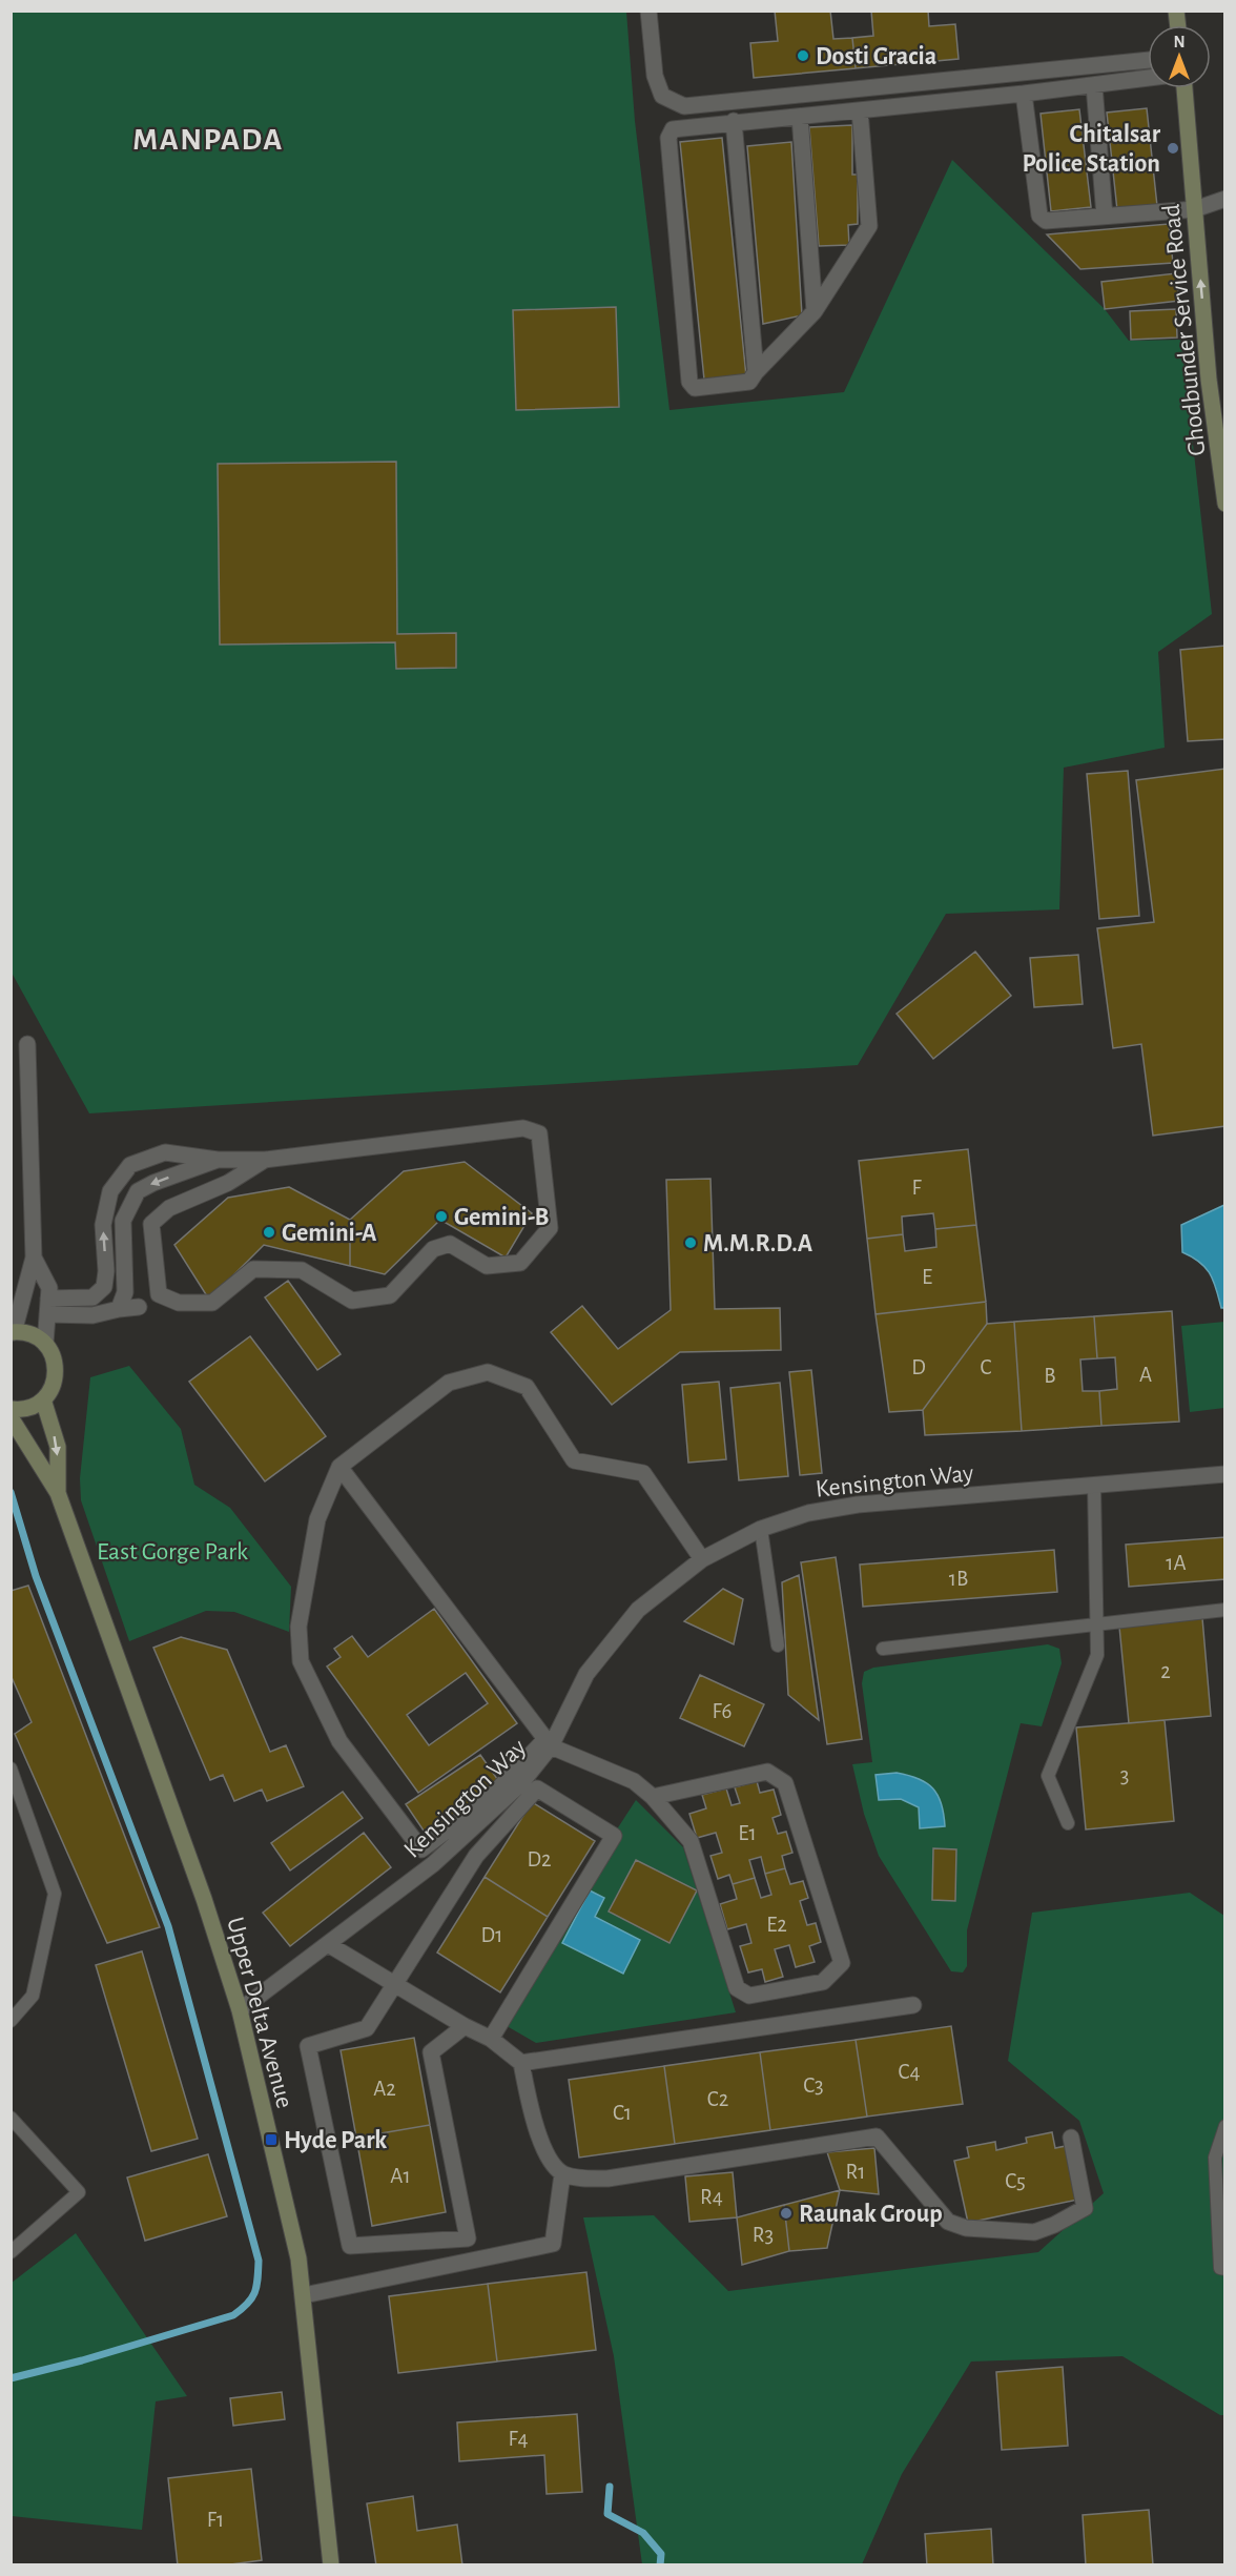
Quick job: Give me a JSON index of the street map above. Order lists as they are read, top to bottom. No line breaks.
{"streets":{"street":["Ghodbunder Service Road","Kensington Way","Upper Delta Avenue"]},"crossings":[["Kensington Way","Upper Delta Avenue"]],"one_way":["Ghodbunder Service Road"],"districts":["MANPADA"],"parks":["East Gorge Park"],"places":{"other":["Dosti Gracia","Chitalsar Police Station","Gemini-B","Gemini-A","M.M.R.D.A","Raunak Group"],"transit":["Hyde Park"]},"house_numbers":["F","E","D","C","A","B","1A","1B","2","F6","3","E1","D2","E2","D1","C4","C3","A2","C2","C1","R1","A1","C5","R4","R3","F4","F1"],"north":"top"}
